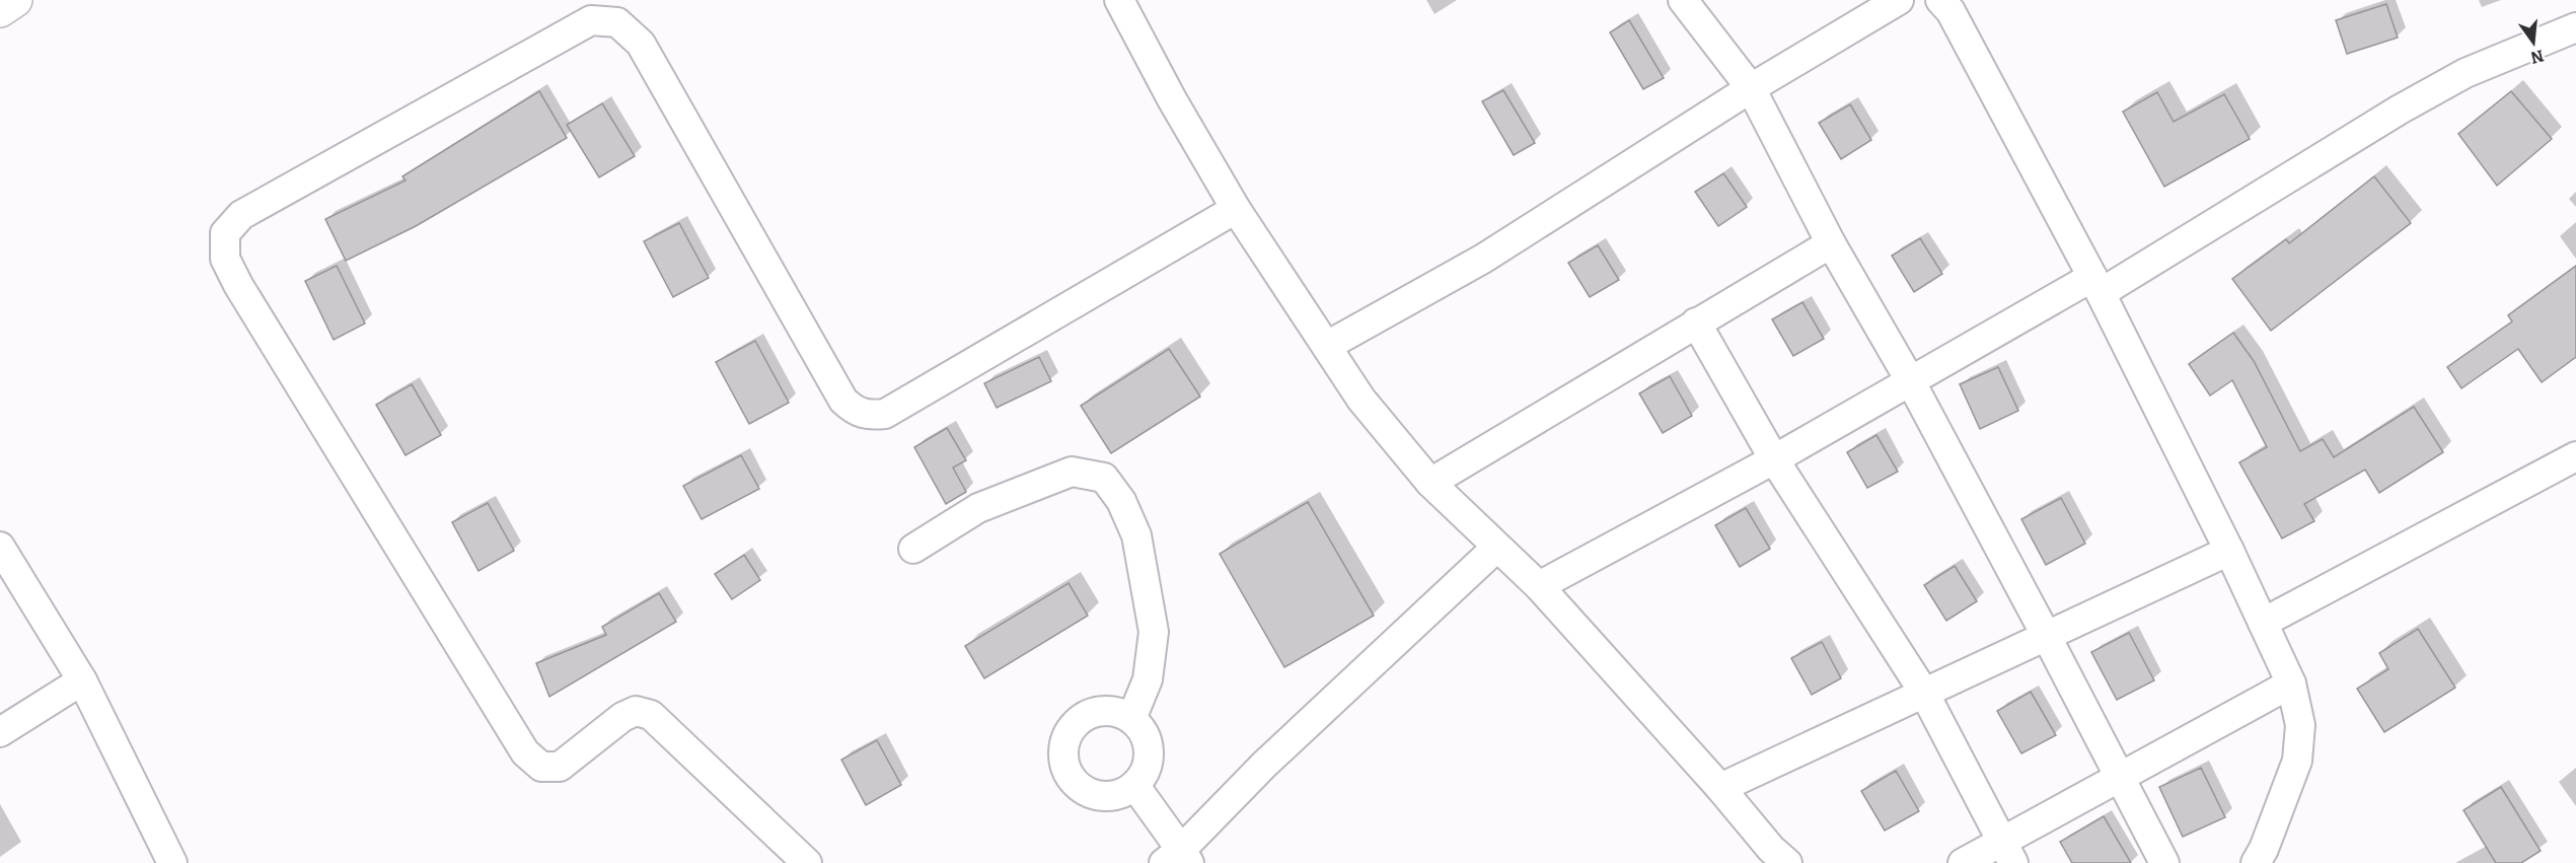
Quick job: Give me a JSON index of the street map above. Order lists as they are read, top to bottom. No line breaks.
{"north":"bottom"}
